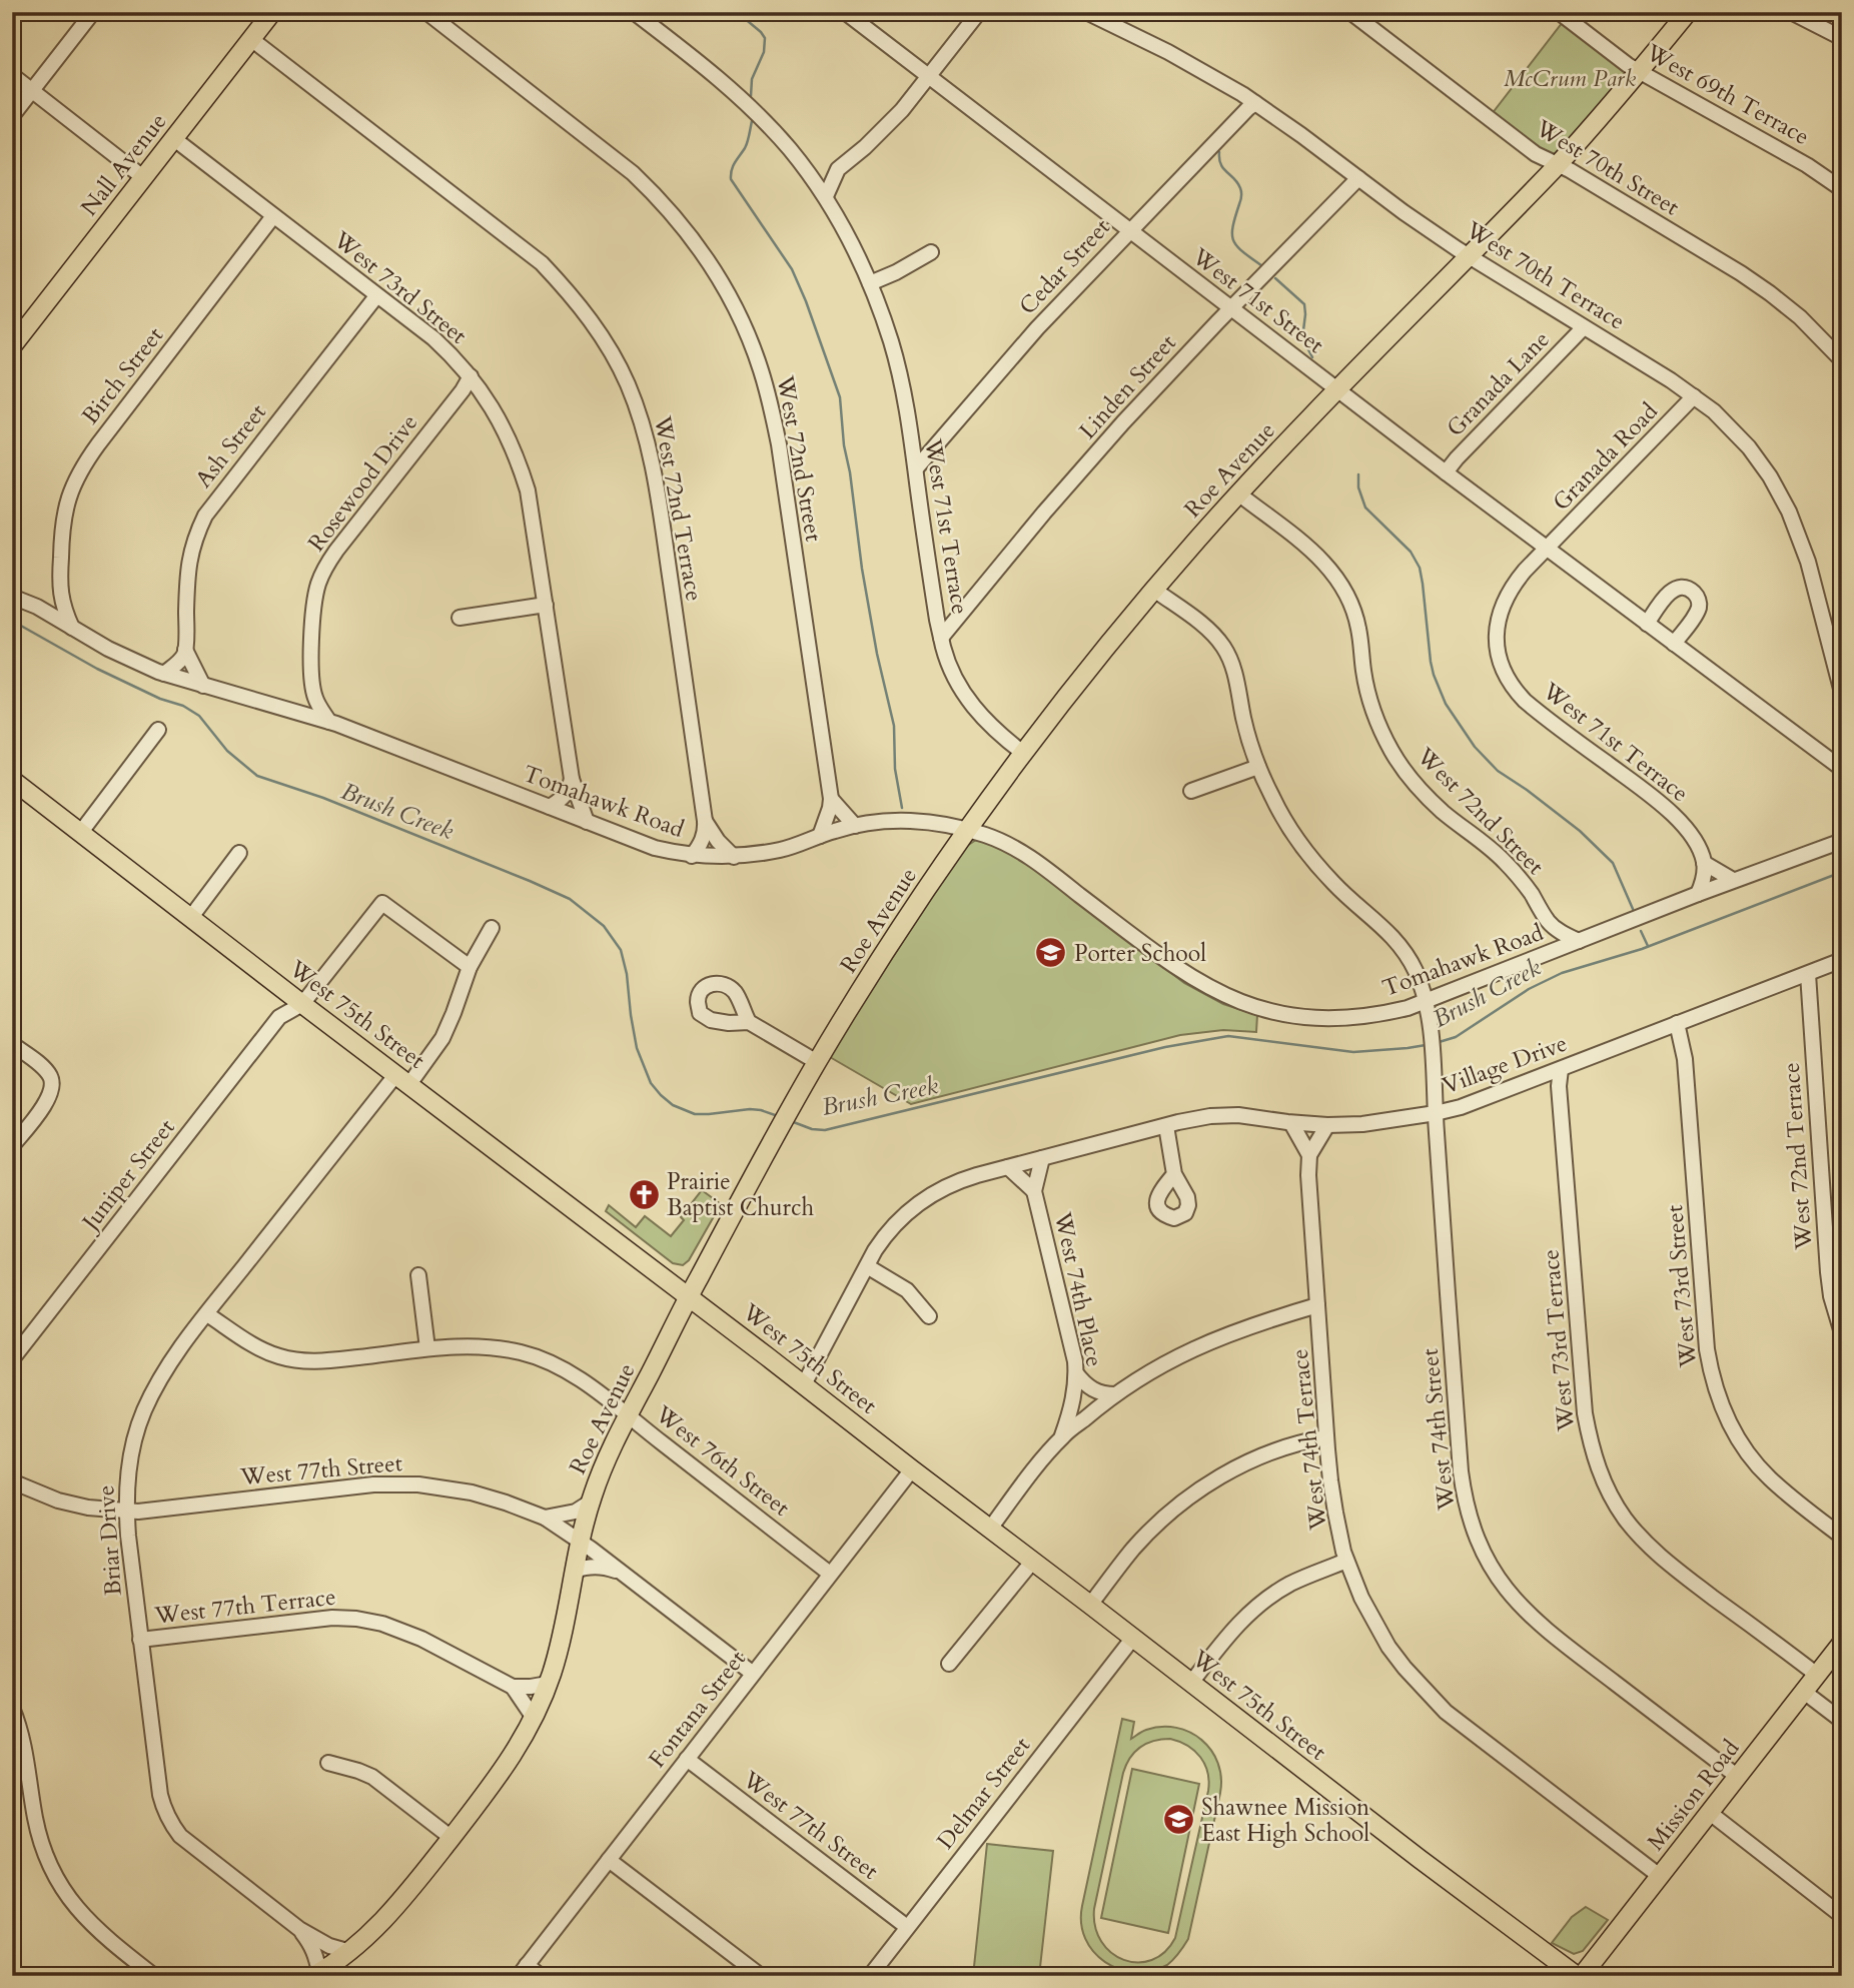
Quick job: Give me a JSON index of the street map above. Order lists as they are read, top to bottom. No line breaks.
{"streets":{"main road":["Nall Avenue","Roe Avenue","West 75th Street","Mission Road"],"street":["West 69th Terrace","West 70th Street","Cedar Street","West 70th Terrace","West 73rd Street","West 71st Street","Birch Street","Granada Lane","Linden Street","Ash Street","Granada Road","West 72nd Street","Rosewood Drive","West 72nd Terrace","West 71st Terrace","Tomahawk Road","Village Drive","Juniper Street","West 74th Place","West 73rd Terrace","West 74th Street","West 74th Terrace","West 76th Street","West 77th Street","Briar Drive","West 77th Terrace","Fontana Street","Delmar Street"]},"crossings":[["West 69th Terrace","Roe Avenue"],["Nall Avenue","West 73rd Street"],["Nall Avenue","West 72nd Terrace"],["West 70th Street","Roe Avenue"],["Cedar Street","West 70th Terrace"],["Cedar Street","West 71st Street"],["Cedar Street","West 71st Terrace"],["West 70th Terrace","Granada Lane"],["West 70th Terrace","Linden Street"],["West 70th Terrace","Granada Road"],["West 70th Terrace","Roe Avenue"],["West 73rd Street","Birch Street"],["West 73rd Street","Ash Street"],["West 73rd Street","Rosewood Drive"],["West 73rd Street","Tomahawk Road"],["West 73rd Street","Village Drive"],["West 71st Street","Granada Lane"],["West 71st Street","Linden Street"],["West 71st Street","Granada Road"],["West 71st Street","Roe Avenue"],["West 71st Street","West 71st Terrace"],["Birch Street","Tomahawk Road"],["Linden Street","West 71st Terrace"],["Ash Street","Tomahawk Road"],["Granada Road","West 71st Terrace"],["West 72nd Street","Roe Avenue"],["West 72nd Street","Tomahawk Road"],["Roe Avenue","West 71st Terrace"],["Roe Avenue","Tomahawk Road"],["Roe Avenue","West 75th Street"],["Roe Avenue","West 76th Street"],["Roe Avenue","West 77th Street"],["Roe Avenue","Briar Drive"],["Roe Avenue","West 77th Terrace"],["Rosewood Drive","Tomahawk Road"],["West 72nd Terrace","Tomahawk Road"],["West 72nd Terrace","Village Drive"],["Tomahawk Road","West 74th Street"],["West 75th Street","Village Drive"],["West 75th Street","Juniper Street"],["West 75th Street","Briar Drive"],["West 75th Street","Fontana Street"],["West 75th Street","Delmar Street"],["West 75th Street","Mission Road"],["Village Drive","West 74th Place"],["Village Drive","West 73rd Terrace"],["Village Drive","West 74th Street"],["Village Drive","West 74th Terrace"],["Juniper Street","Briar Drive"],["West 73rd Terrace","Mission Road"],["West 74th Street","Mission Road"],["West 74th Terrace","Mission Road"],["West 76th Street","Briar Drive"],["West 76th Street","Fontana Street"],["West 77th Street","Briar Drive"],["West 77th Street","Fontana Street"],["West 77th Street","Delmar Street"],["Briar Drive","West 77th Terrace"]],"water":["Brush Creek"],"parks":["McCrum Park"],"places":{"school or university":["Porter School","Shawnee Mission East High School"],"church":["Prairie Baptist Church"]}}
